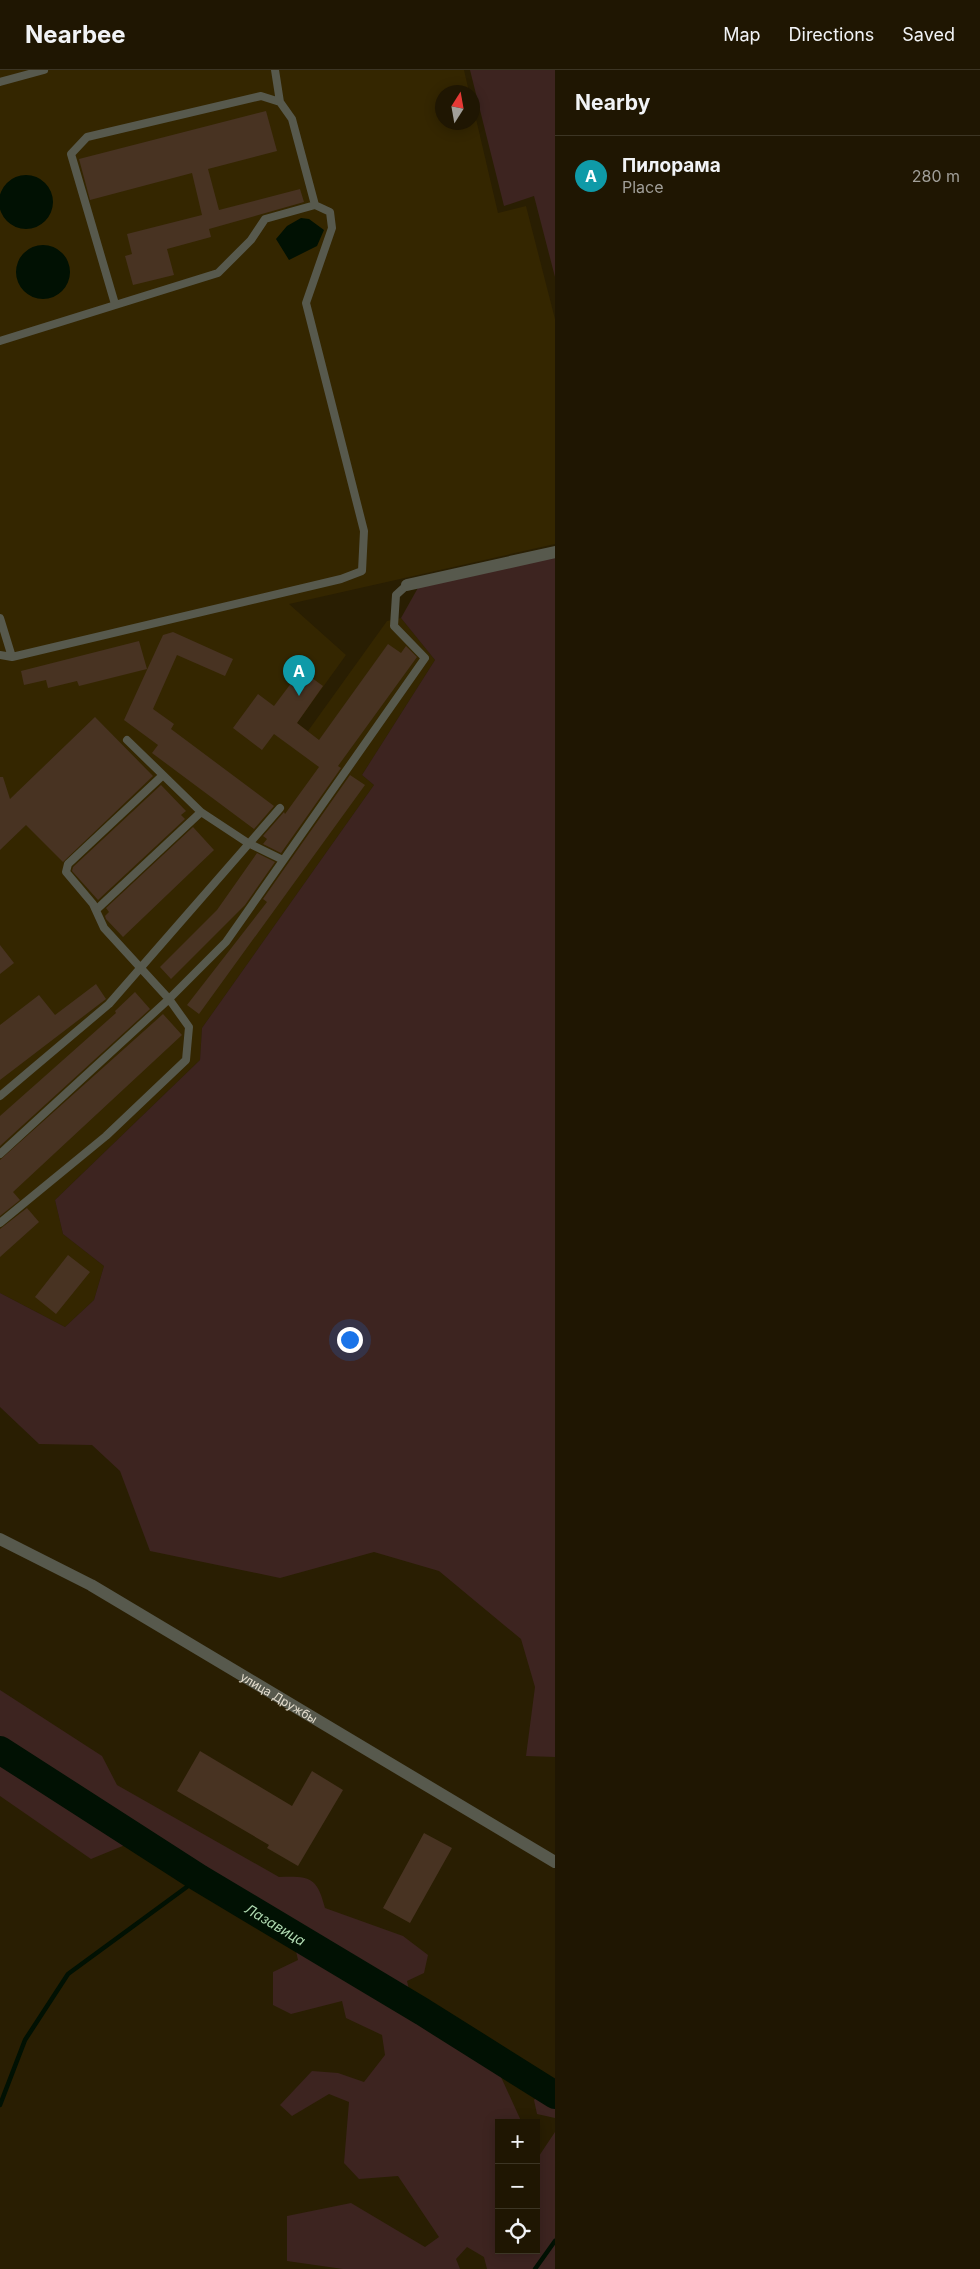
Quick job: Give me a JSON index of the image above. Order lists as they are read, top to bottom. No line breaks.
{"streets":{"street":["улица Дружбы"]},"water":["Лазавица"],"north":"top","page":{"header":"Nearbee","nav":["Map","Directions","Saved"],"heading":"Nearby","list":[{"mark":"A","name":"Пилорама","note":"Place","value":"280 m"}],"pins":"A","map_buttons":["+","−"]}}
